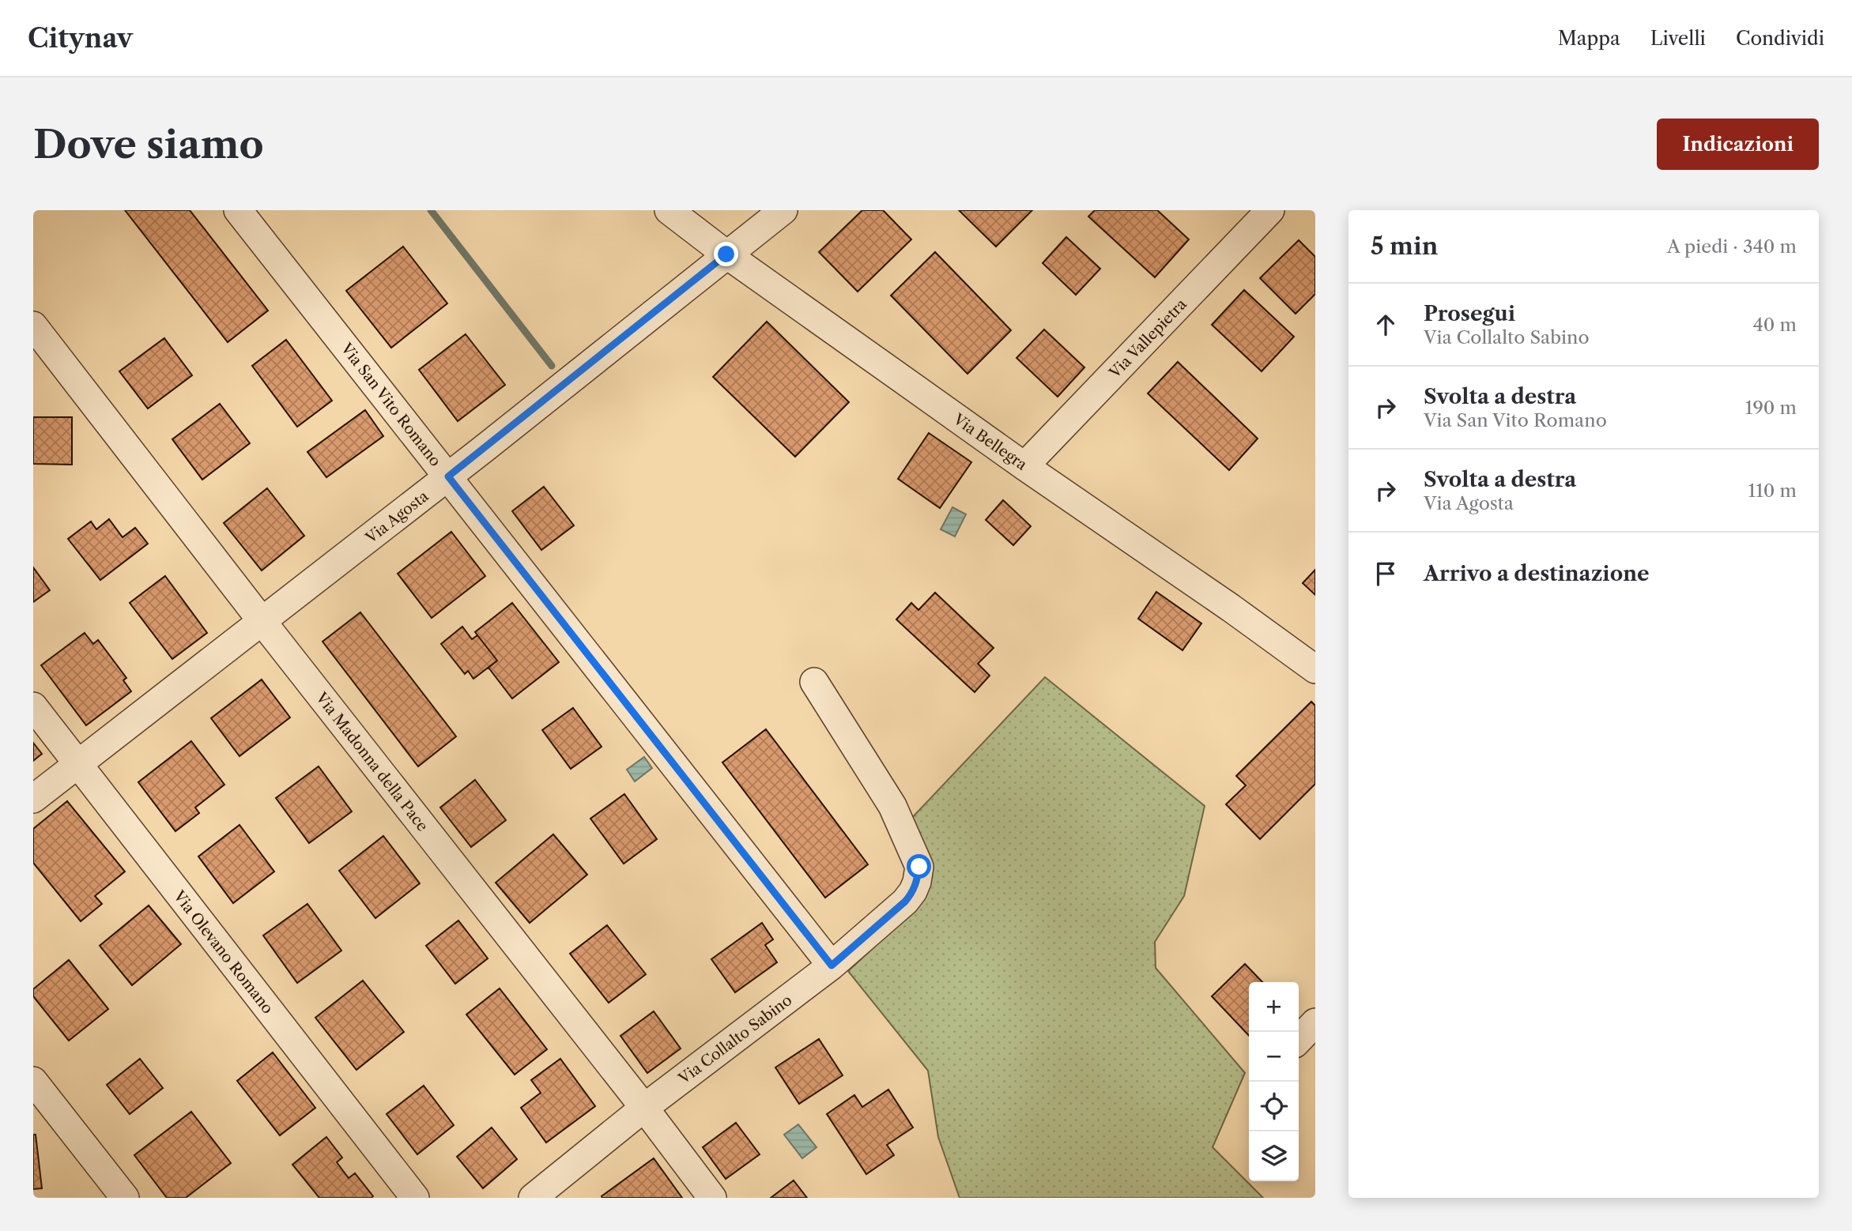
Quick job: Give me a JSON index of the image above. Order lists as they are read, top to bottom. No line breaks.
{"streets":{"street":["Via Vallepietra","Via San Vito Romano","Via Bellegra","Via Agosta","Via Madonna della Pace","Via Olevano Romano","Via Collalto Sabino"]},"crossings":[["Via Vallepietra","Via Bellegra"],["Via San Vito Romano","Via Agosta"],["Via San Vito Romano","Via Collalto Sabino"],["Via Bellegra","Via Agosta"],["Via Agosta","Via Madonna della Pace"],["Via Agosta","Via Olevano Romano"],["Via Madonna della Pace","Via Collalto Sabino"]],"page":{"header":"Citynav","nav":["Mappa","Livelli","Condividi"],"buttons":"Indicazioni","title":"Dove siamo","heading":["5 min","A piedi · 340 m"],"list":[["Prosegui","Via Collalto Sabino","40 m"],["Svolta a destra","Via San Vito Romano","190 m"],["Svolta a destra","Via Agosta","110 m"],"Arrivo a destinazione"],"map_buttons":["+","−"]}}
